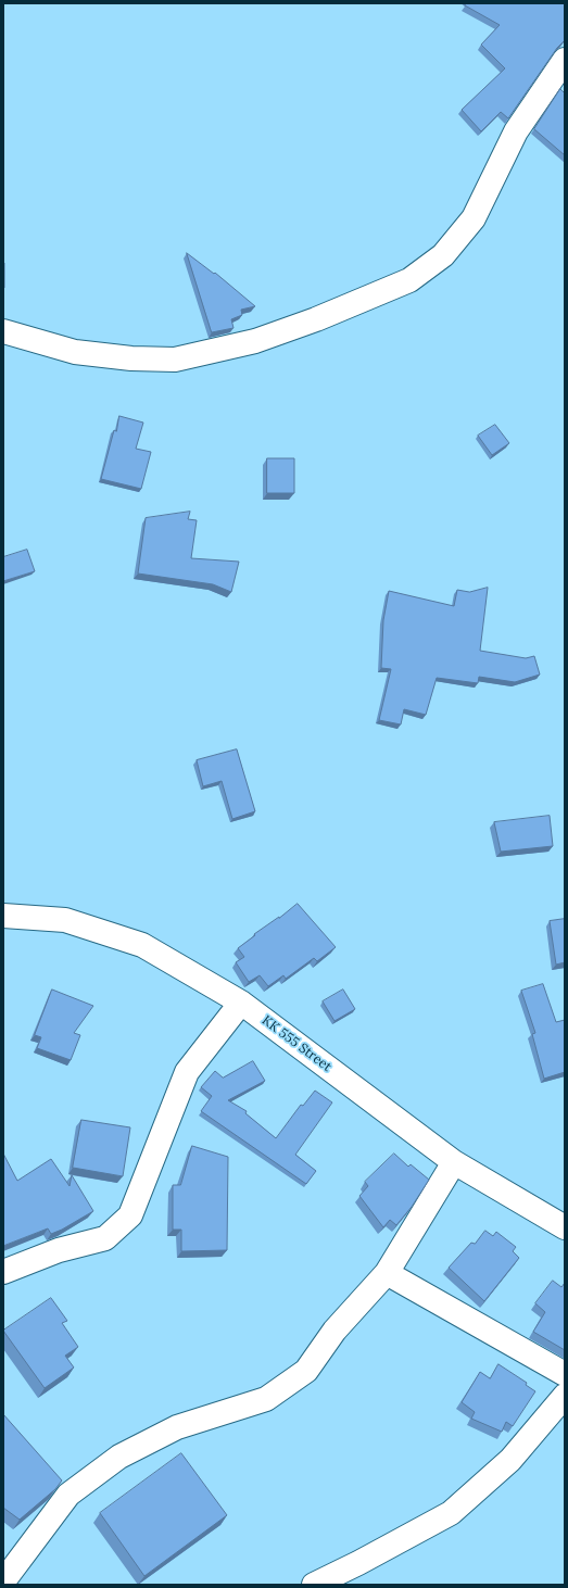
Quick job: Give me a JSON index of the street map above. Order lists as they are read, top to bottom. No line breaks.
{"streets":{"street":["KK 555 Street"]}}
